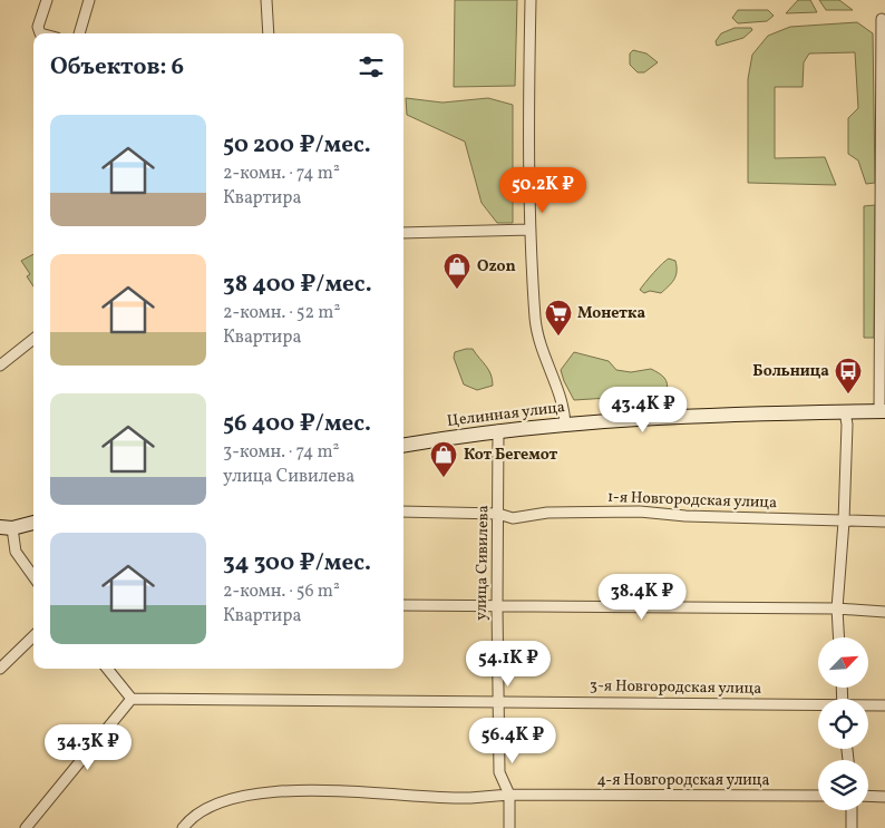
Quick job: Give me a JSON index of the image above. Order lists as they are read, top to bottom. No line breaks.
{"streets":{"main road":["Целинная улица"],"street":["1-я Новгородская улица","улица Сивилева","3-я Новгородская улица","4-я Новгородская улица"]},"crossings":[["Целинная улица","улица Сивилева"],["1-я Новгородская улица","улица Сивилева"],["улица Сивилева","3-я Новгородская улица"],["улица Сивилева","4-я Новгородская улица"]],"places":{"shop":["Ozon","Кот Бегемот"],"supermarket":["Монетка"],"bus stop":["Больница"]},"north":"top right","page":{"heading":"Объектов: 6","list":[{"name":"50 200 ₽/мес.","note":"2-комн. · 74 m² · Квартира"},{"name":"38 400 ₽/мес.","note":"2-комн. · 52 m² · Квартира"},{"name":"56 400 ₽/мес.","note":"3-комн. · 74 m² · улица Сивилева"},{"name":"34 300 ₽/мес.","note":"2-комн. · 56 m² · Квартира"}],"price":["50.2K ₽","43.4K ₽","38.4K ₽","54.1K ₽","56.4K ₽","34.3K ₽"]}}
